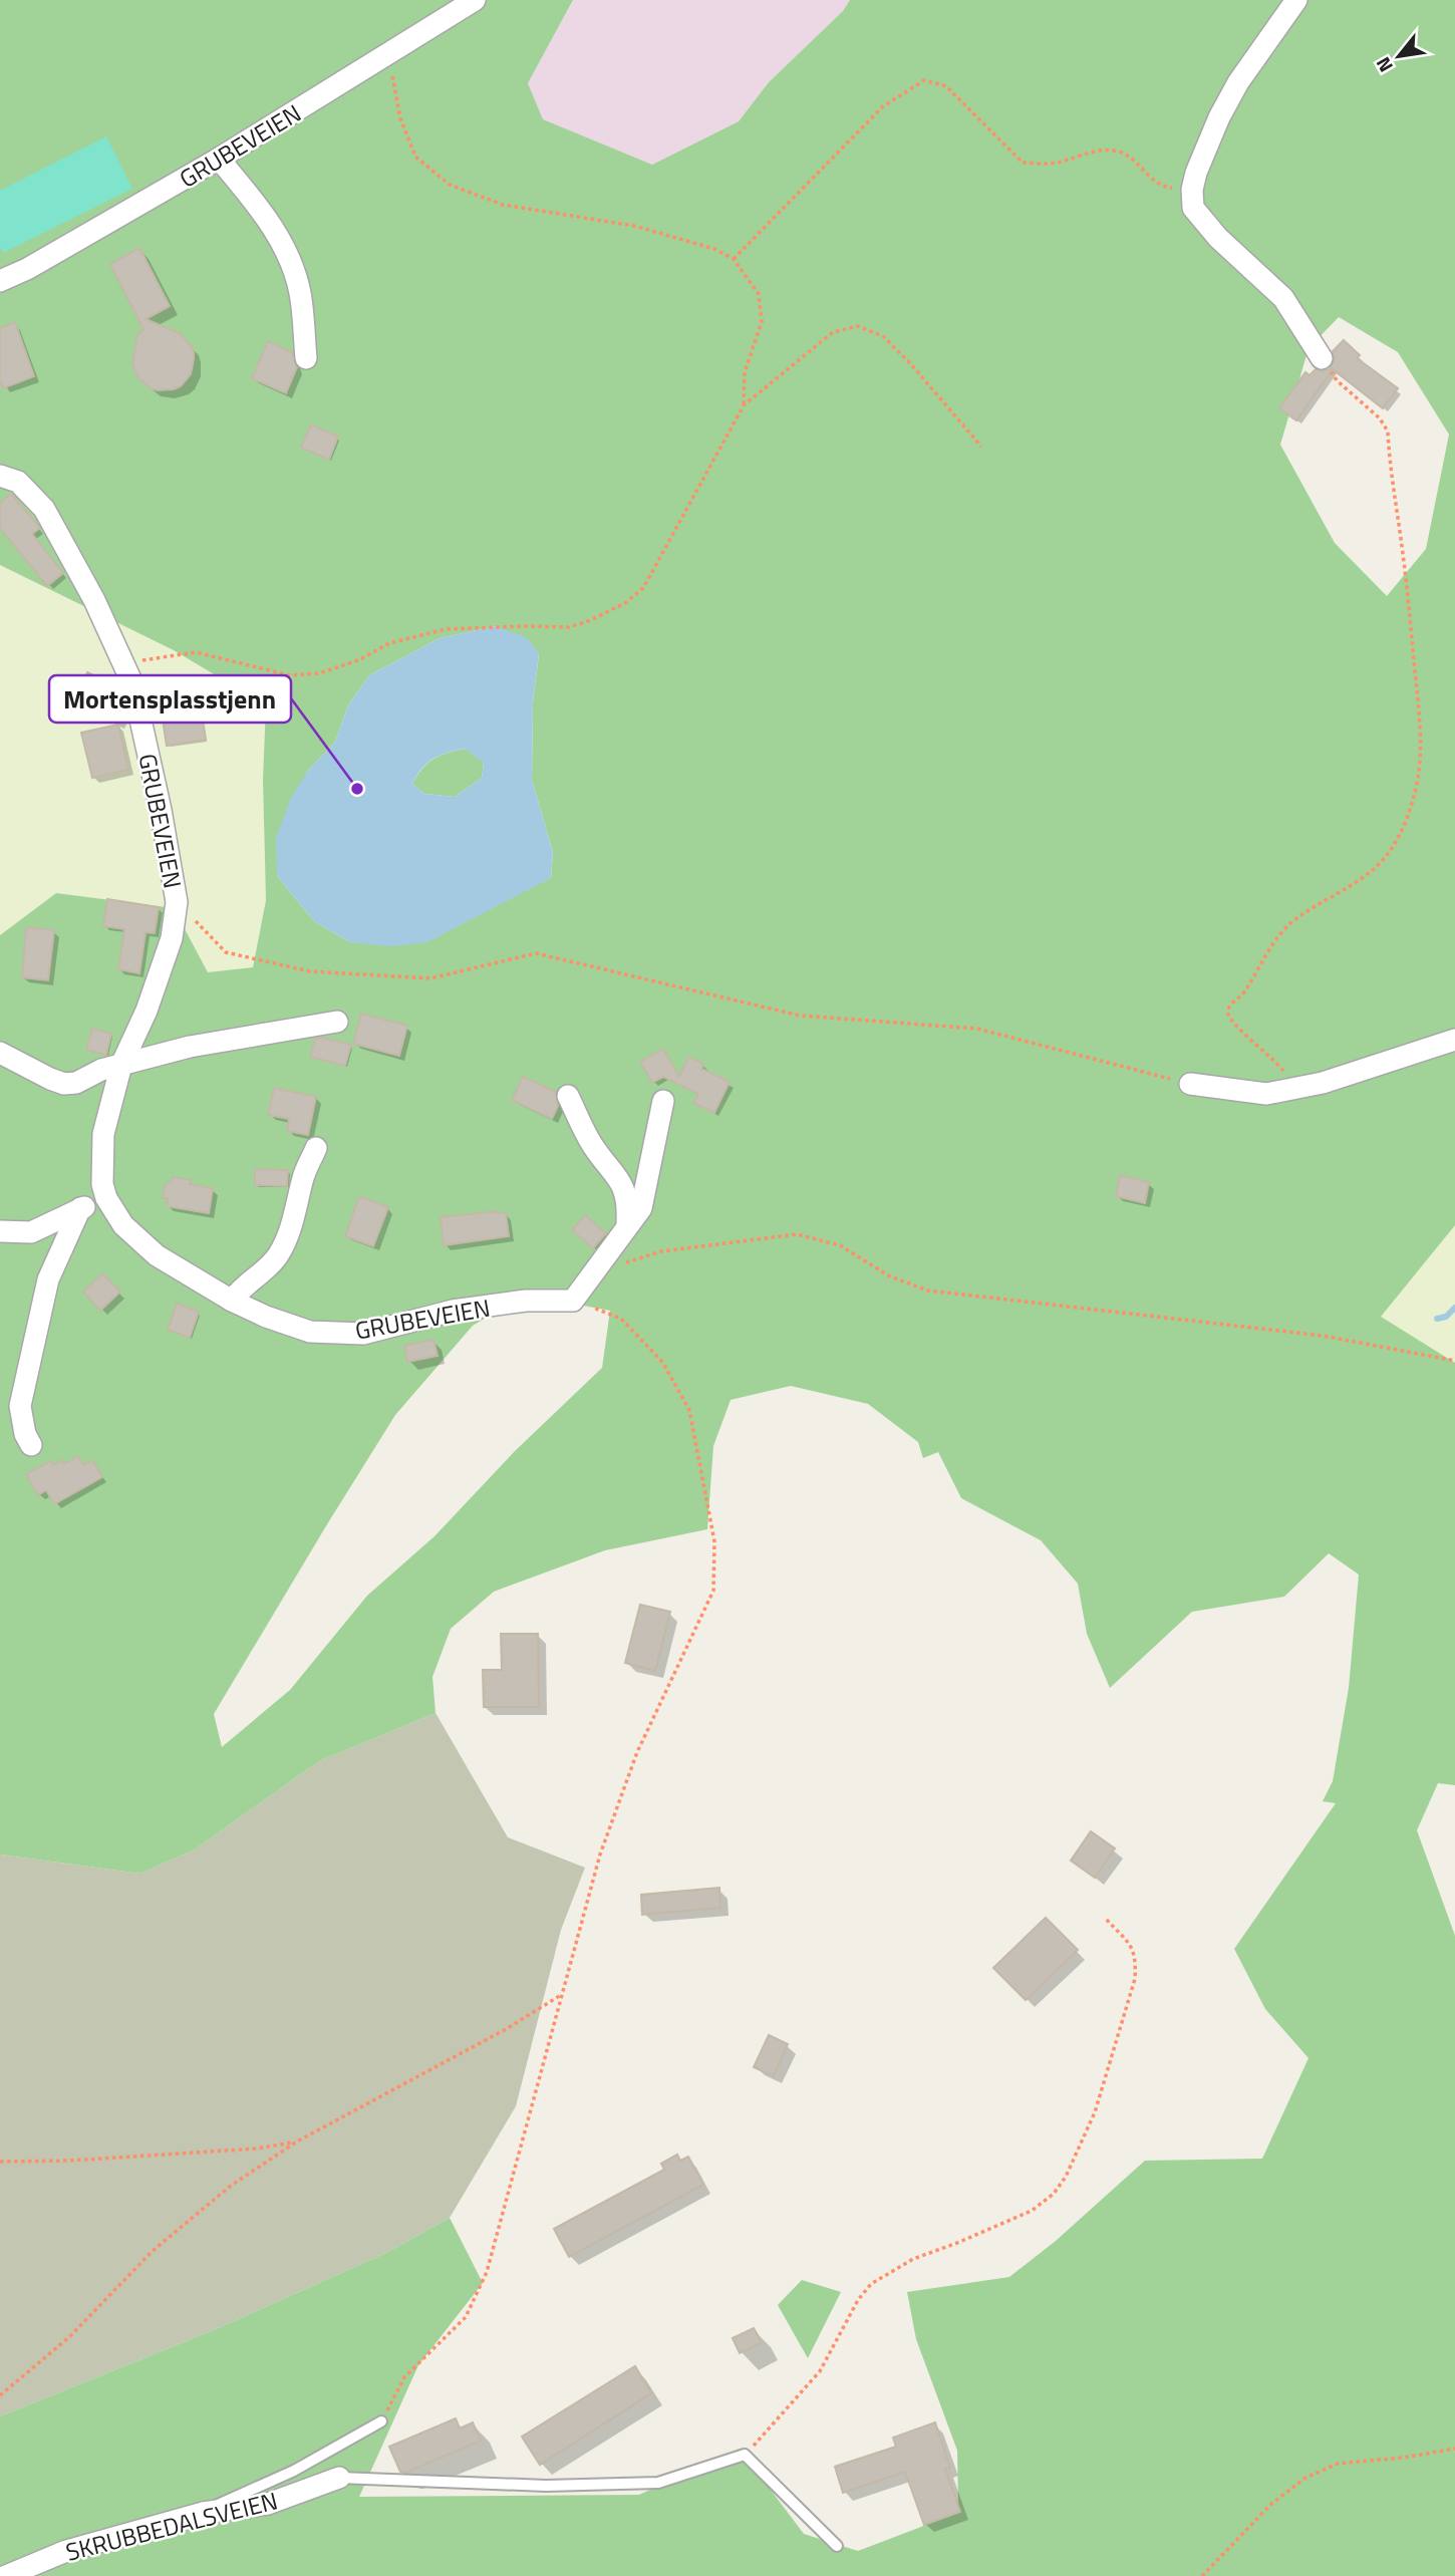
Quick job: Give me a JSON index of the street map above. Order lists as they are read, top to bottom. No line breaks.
{"streets":{"street":["GRUBEVEIEN","SKRUBBEDALSVEIEN"]},"places":["Mortensplasstjenn"],"north":"bottom left"}
